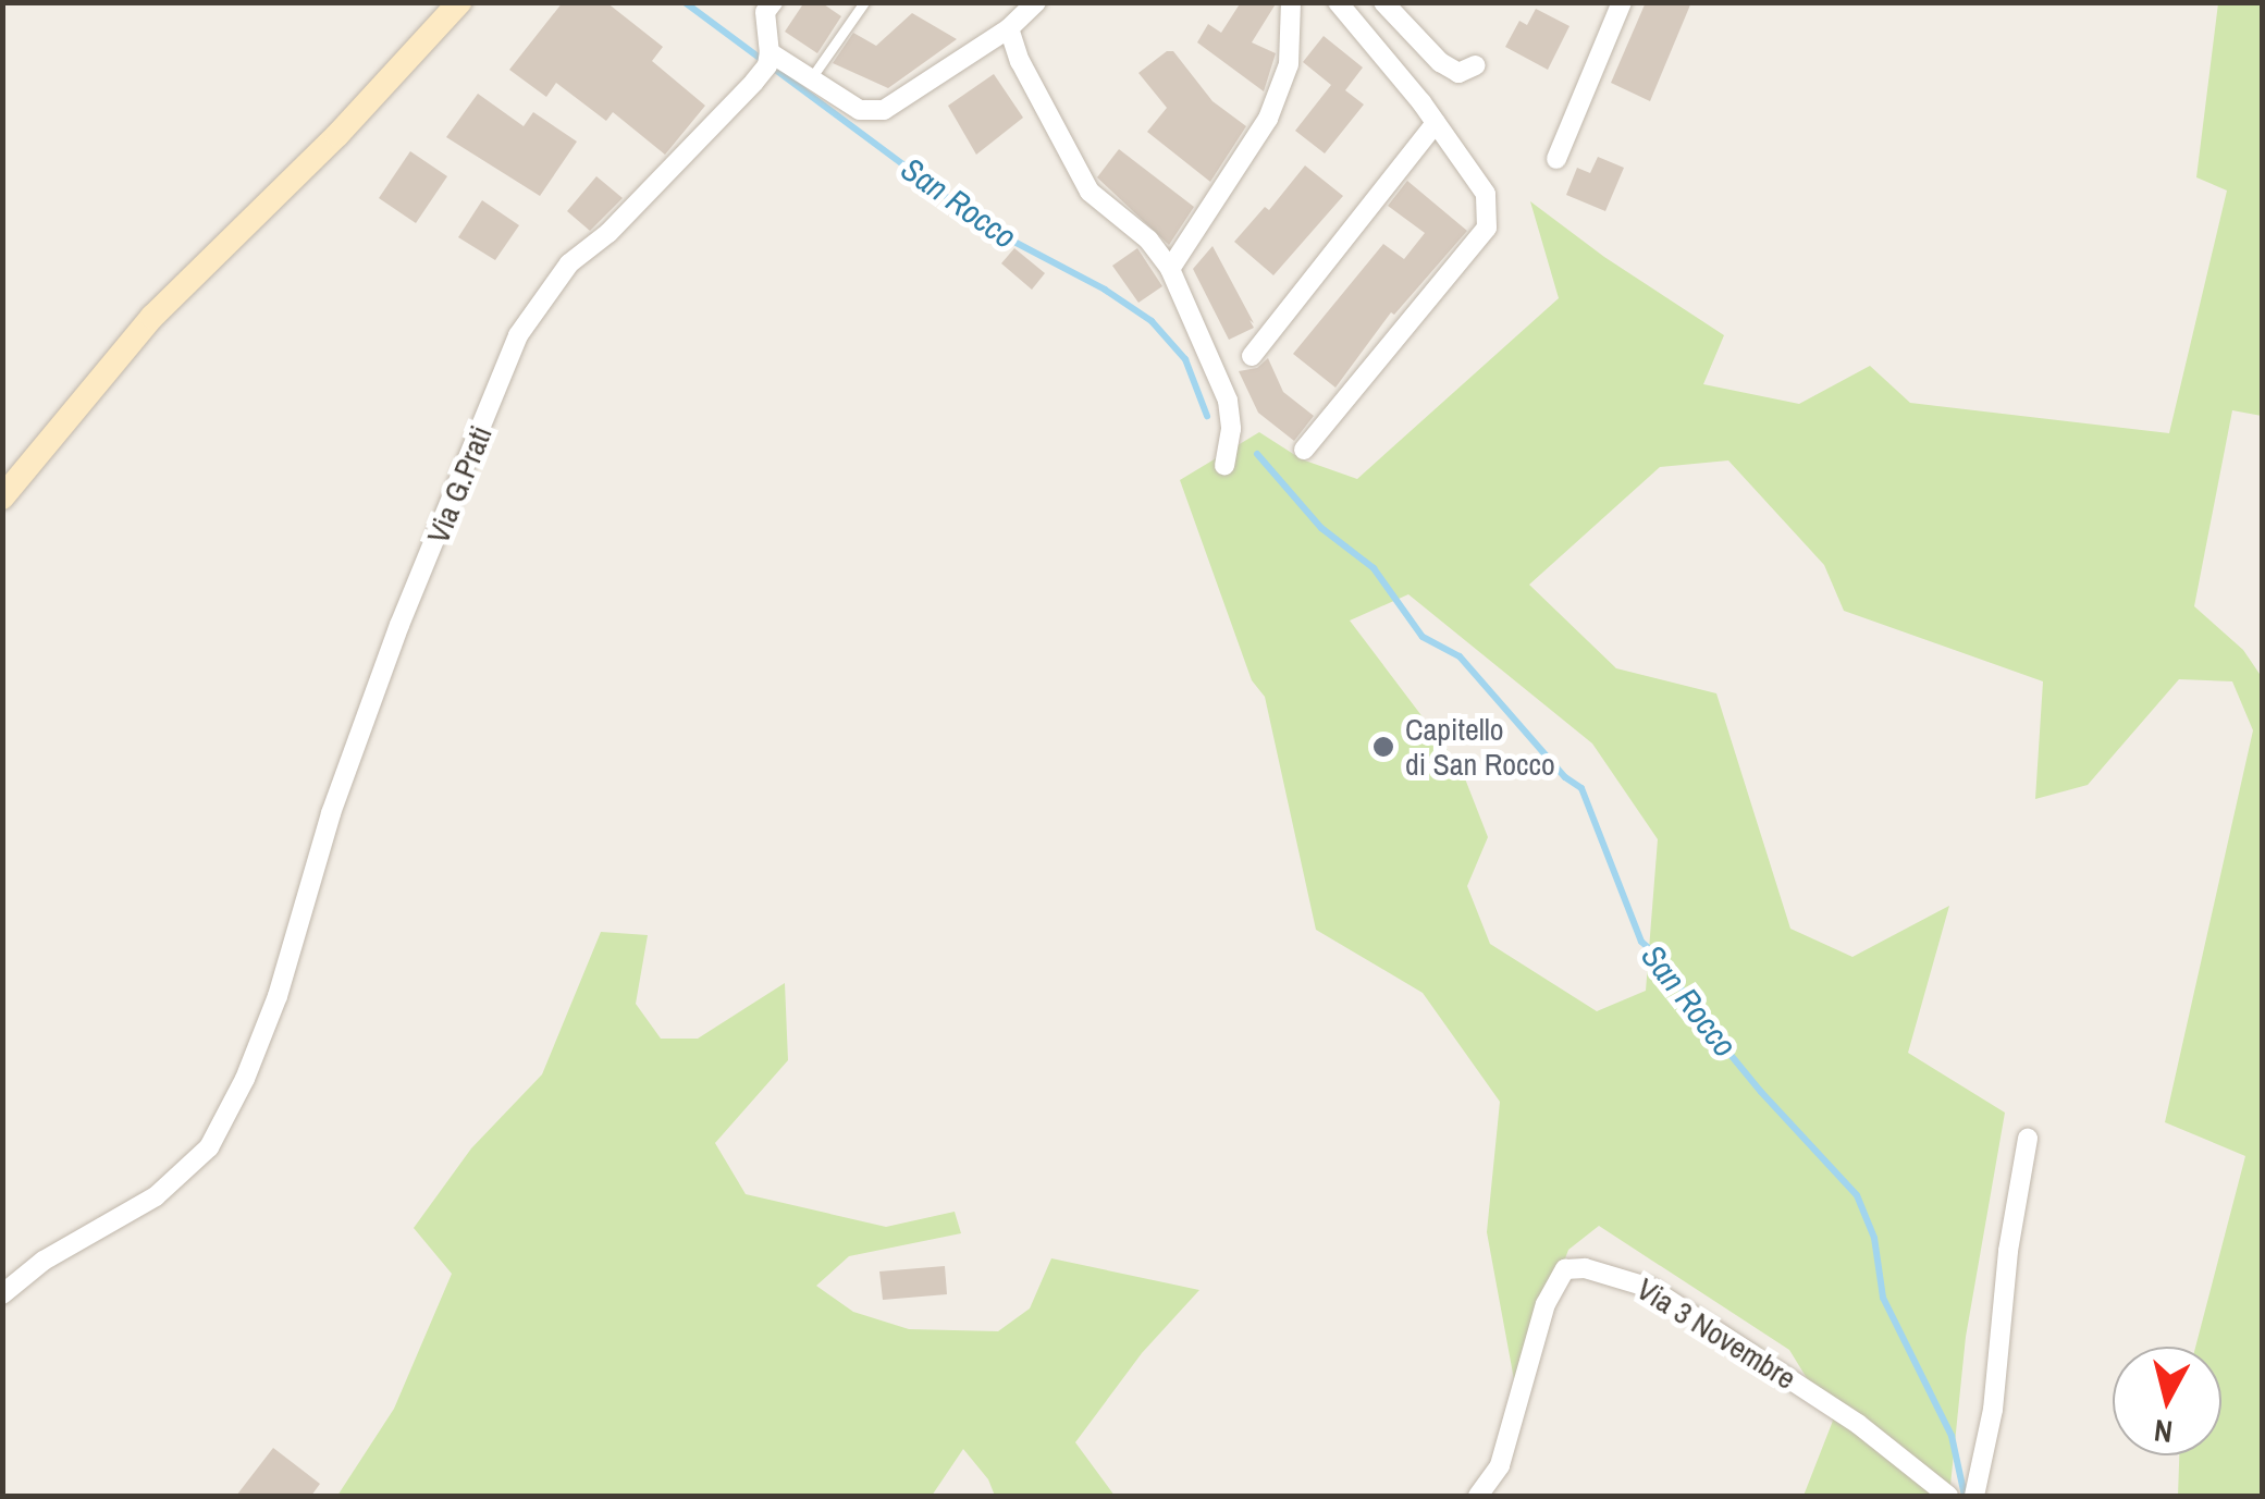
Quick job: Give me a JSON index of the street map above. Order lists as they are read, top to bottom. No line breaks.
{"streets":{"street":["Via G.Prati","Via 3 Novembre"]},"water":["San Rocco"],"places":["Capitello di San Rocco"],"north":"bottom"}
